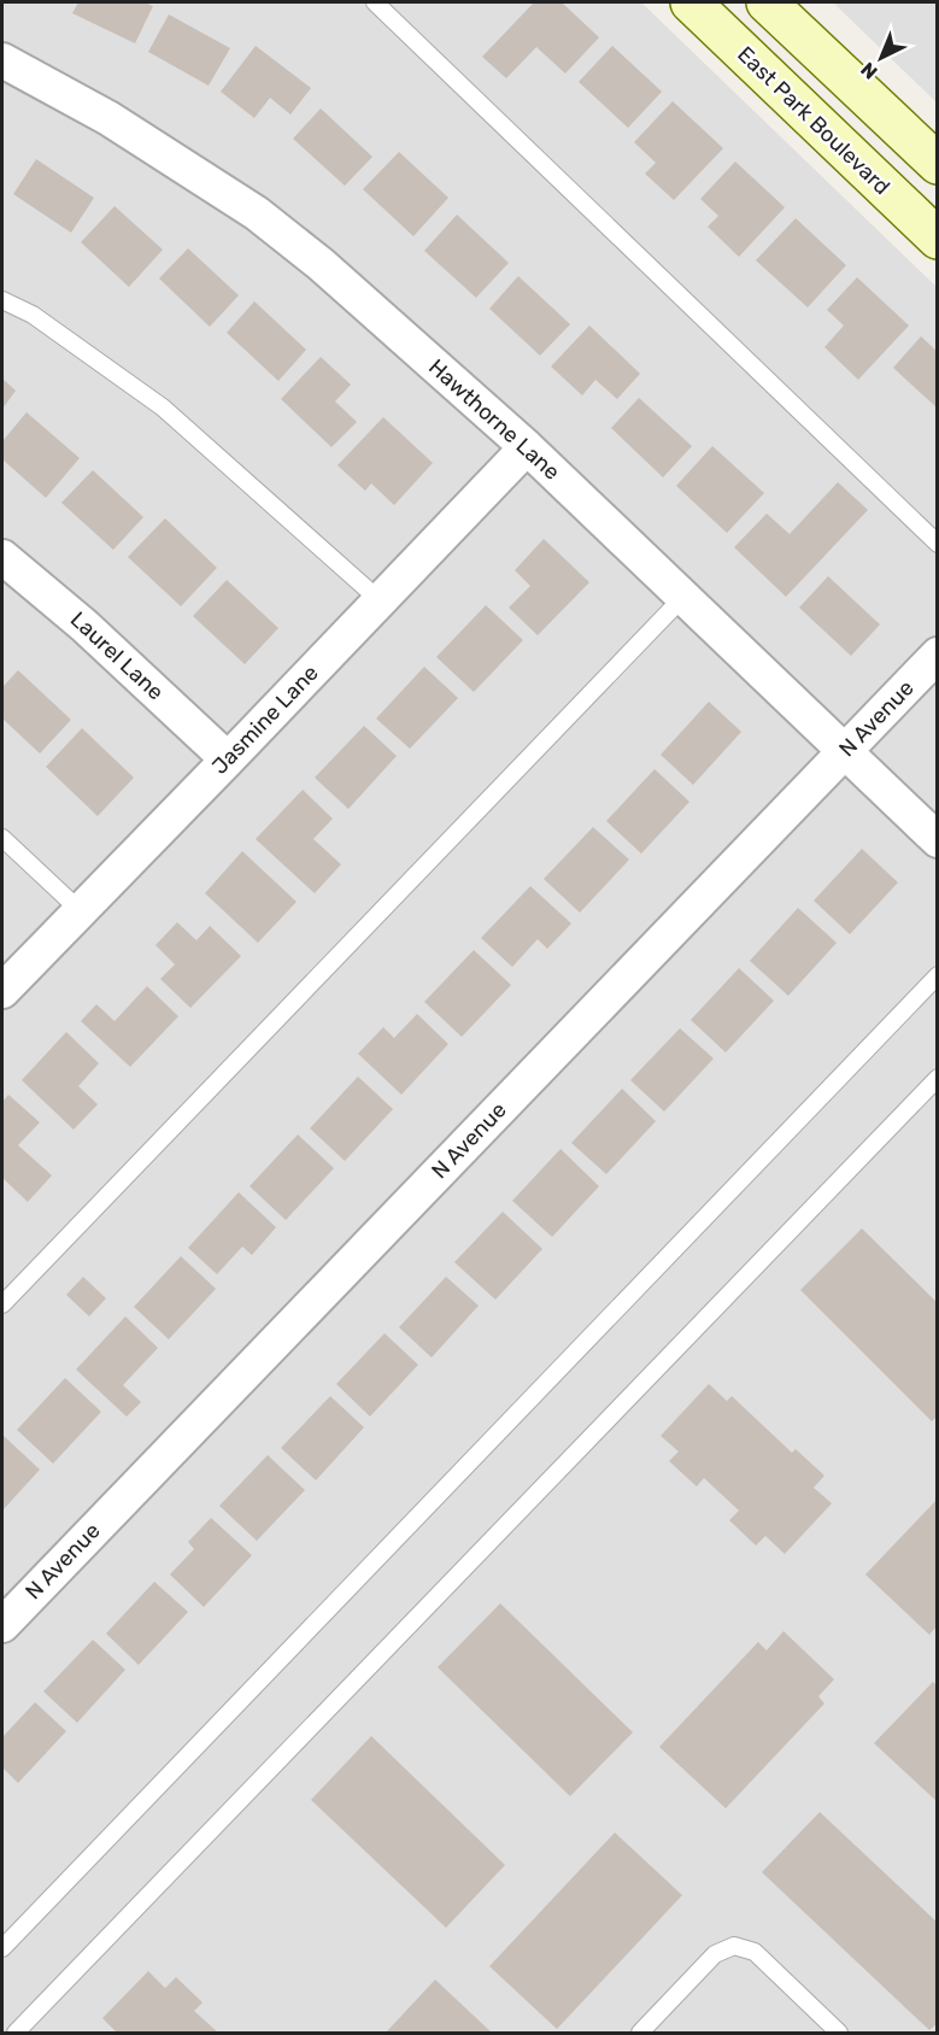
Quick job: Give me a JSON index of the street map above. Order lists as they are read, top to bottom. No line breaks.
{"streets":{"main road":["East Park Boulevard"],"street":["Hawthorne Lane","Laurel Lane","N Avenue","Jasmine Lane"]},"crossings":[["Hawthorne Lane","N Avenue"],["Hawthorne Lane","Jasmine Lane"],["Laurel Lane","Jasmine Lane"]],"north":"bottom left"}
